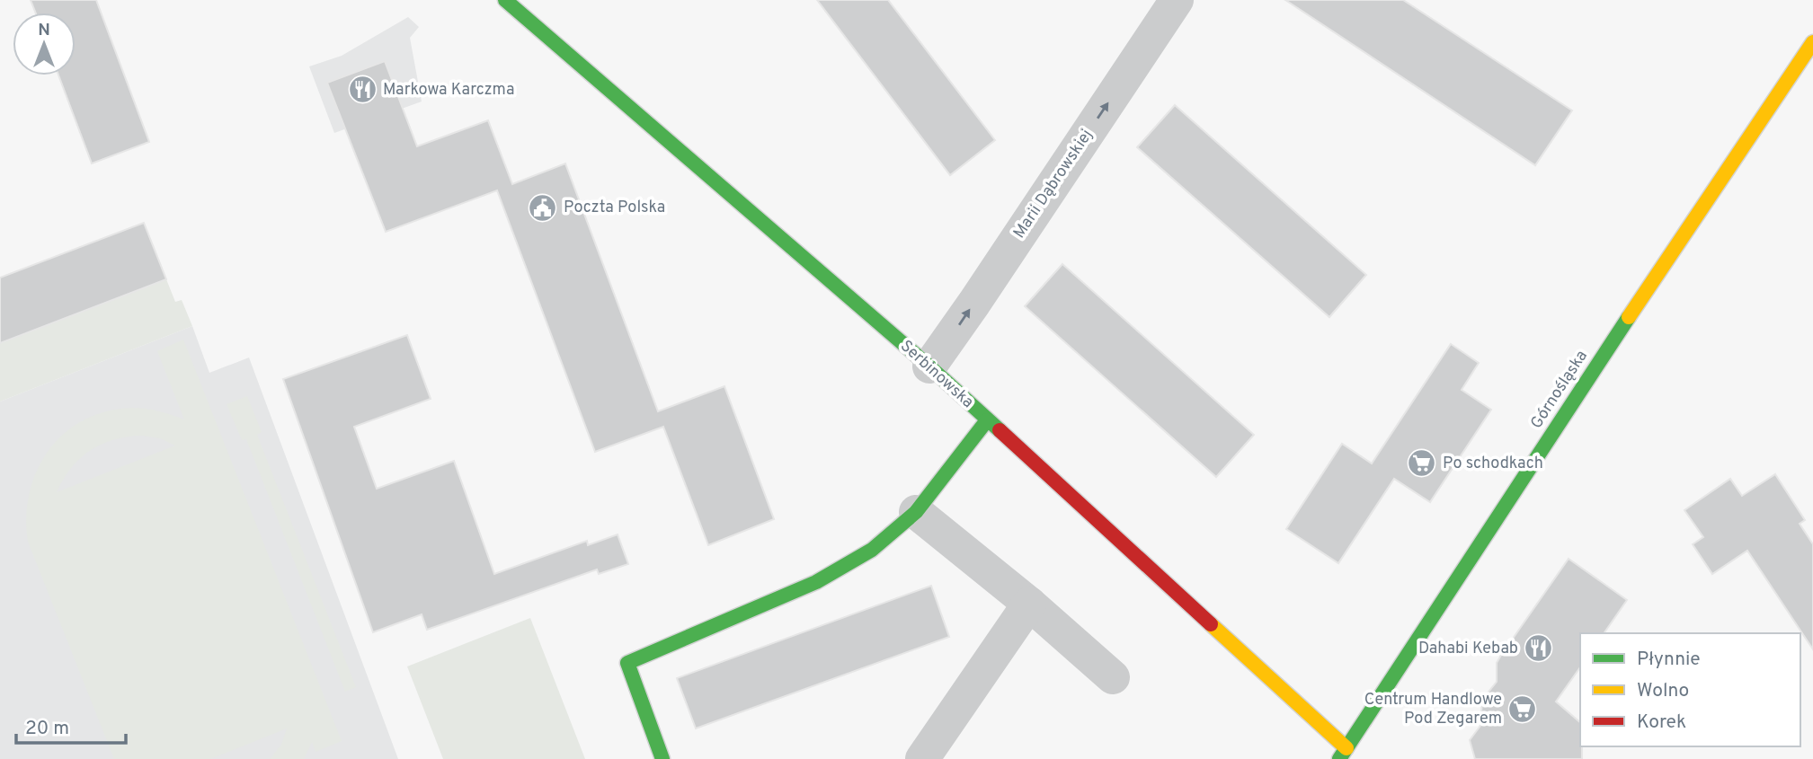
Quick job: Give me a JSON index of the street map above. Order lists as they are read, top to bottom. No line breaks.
{"streets":{"street":["Marii Dąbrowskiej","Serbinowska","Górnośląska"]},"crossings":[["Marii Dąbrowskiej","Serbinowska"],["Serbinowska","Górnośląska"]],"one_way":["Marii Dąbrowskiej"],"places":{"restaurant":["Markowa Karczma","Dahabi Kebab"],"public building":["Poczta Polska"],"supermarket":["Po schodkach","Centrum Handlowe Pod Zegarem"]},"legend":["Płynnie","Wolno","Korek"],"scale_bar":"20 m","north":"top"}
